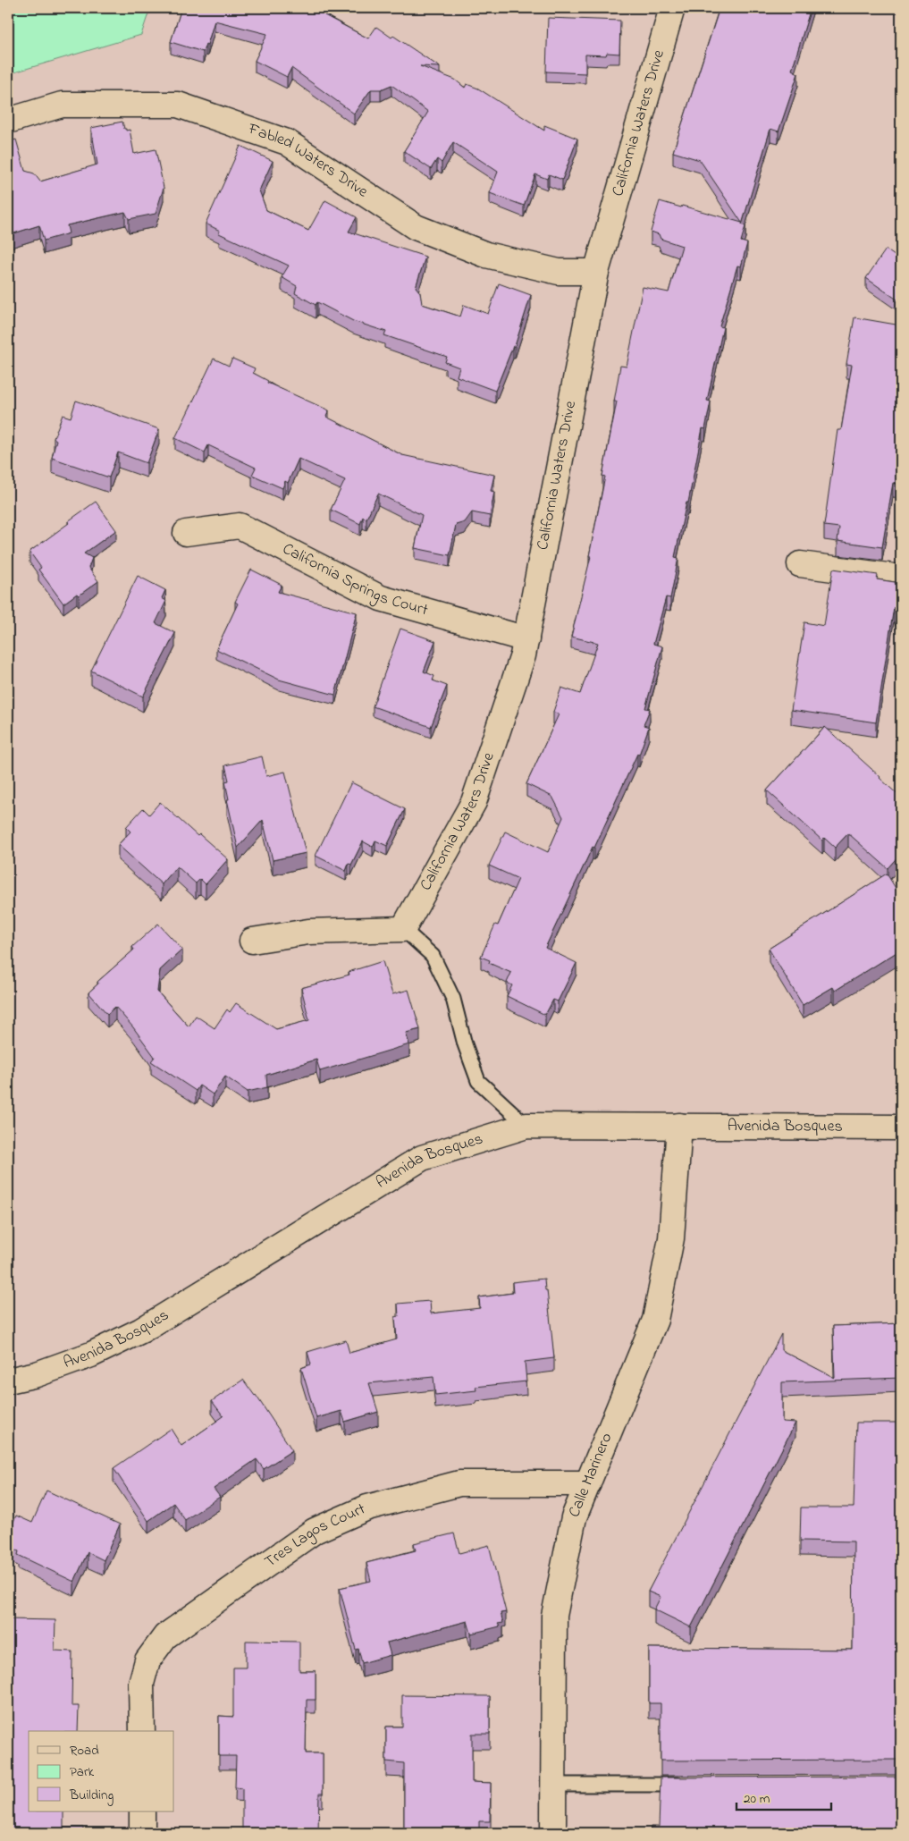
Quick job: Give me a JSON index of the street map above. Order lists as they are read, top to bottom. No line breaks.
{"streets":{"street":["California Waters Drive","Fabled Waters Drive","California Springs Court","Avenida Bosques","Calle Marinero","Tres Lagos Court"]},"crossings":[["California Waters Drive","Fabled Waters Drive"],["California Waters Drive","California Springs Court"],["Avenida Bosques","Calle Marinero"],["Calle Marinero","Tres Lagos Court"]],"legend":["Road","Park","Building"],"scale_bar":"20 m"}
